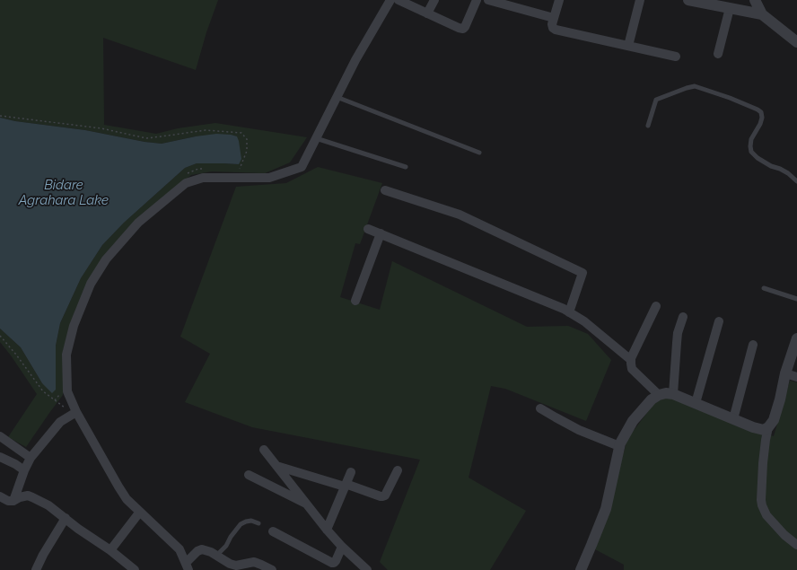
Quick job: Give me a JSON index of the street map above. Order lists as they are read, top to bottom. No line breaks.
{"water":["Bidare Agrahara Lake"]}
